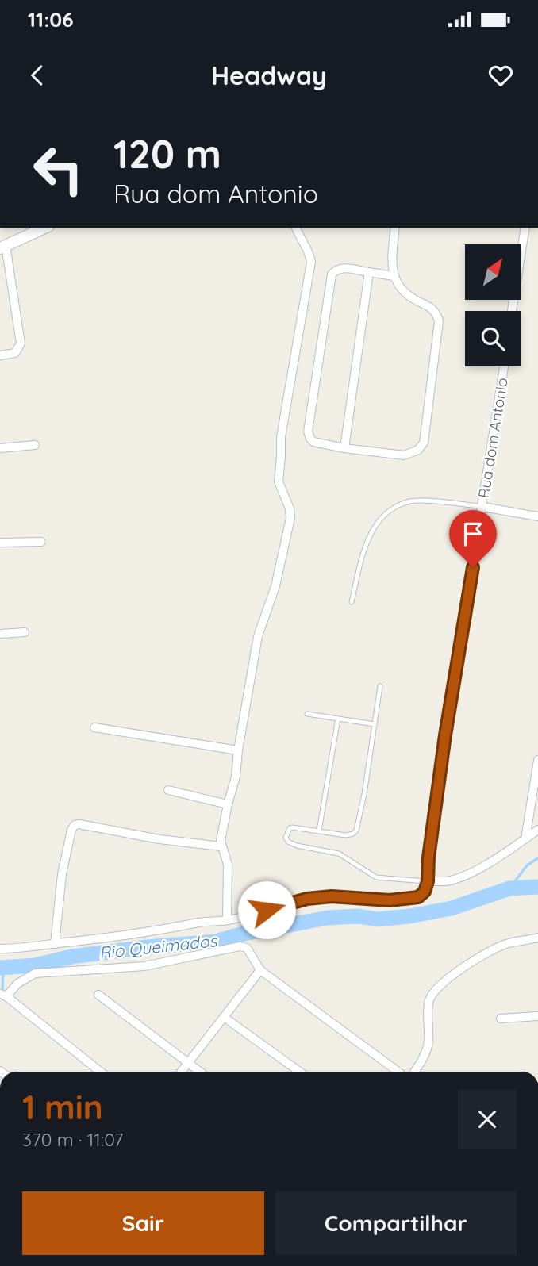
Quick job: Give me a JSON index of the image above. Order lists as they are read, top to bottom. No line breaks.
{"streets":{"street":["Rua dom Antonio"]},"water":["Rio Queimados"],"north":"top right","page":{"status":"11:06","header":"Headway","turn":["120 m","Rua dom Antonio"],"heading":["1 min","370 m · 11:07"],"buttons":["Sair","Compartilhar"]}}
